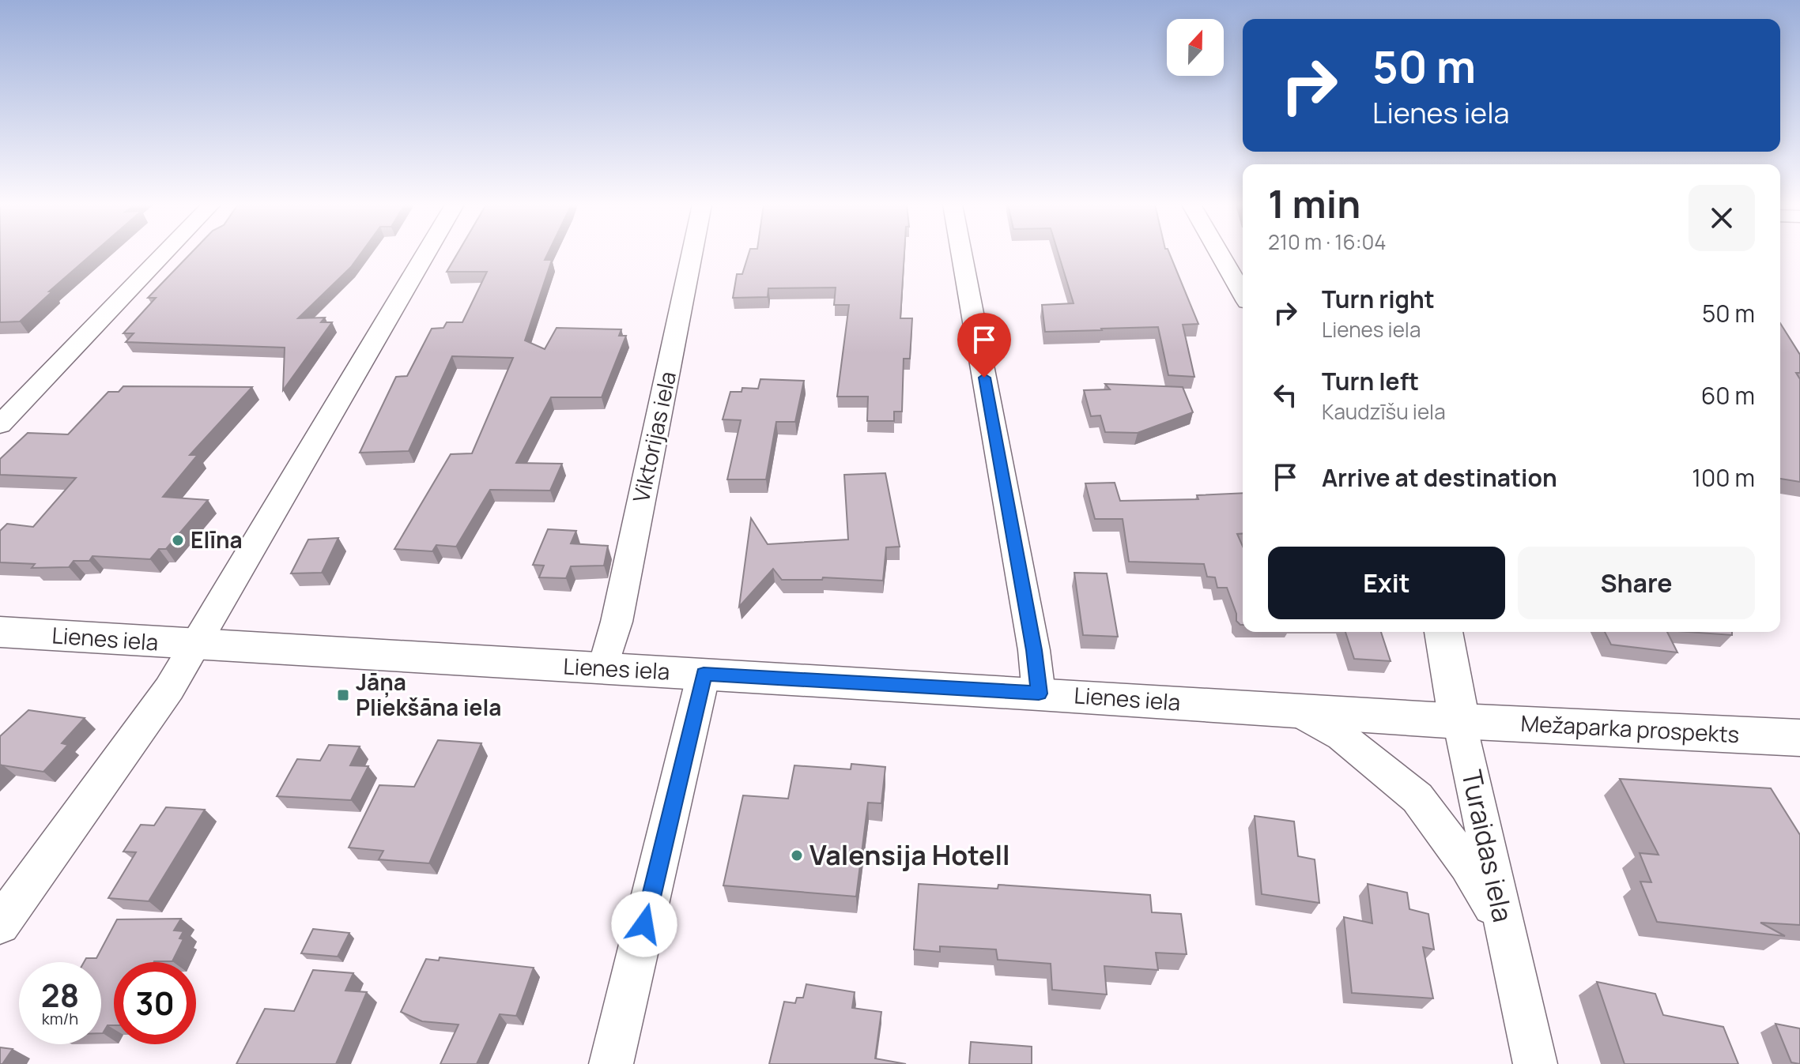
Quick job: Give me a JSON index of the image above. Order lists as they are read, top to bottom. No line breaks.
{"streets":{"main road":["Lienes iela","Mežaparka prospekts","Turaidas iela"],"street":["Viktorijas iela"]},"crossings":[["Viktorijas iela","Lienes iela"],["Lienes iela","Mežaparka prospekts"],["Lienes iela","Turaidas iela"],["Mežaparka prospekts","Turaidas iela"]],"places":{"other":["Elīna","Valensija Hotell"],"transit":["Jāņa Pliekšāna iela"]},"north":"top","page":{"turn":["50 m","Lienes iela"],"heading":["1 min","210 m · 16:04"],"list":[{"name":"Turn right","note":"Lienes iela","value":"50 m"},{"name":"Turn left","note":"Kaudzīšu iela","value":"60 m"},{"name":"Arrive at destination","value":"100 m"}],"buttons":["Exit","Share"],"speed":"28 km/h","limit":"30"}}
